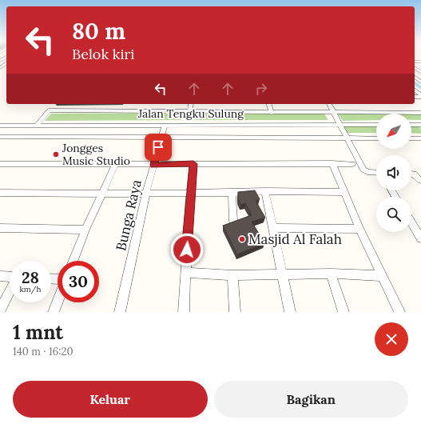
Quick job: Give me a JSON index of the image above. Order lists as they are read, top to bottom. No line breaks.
{"streets":{"street":["Jalan Tengku Sulung","Bunga Raya"]},"crossings":[["Jalan Tengku Sulung","Bunga Raya"]],"places":["Jongges Music Studio","Masjid Al Falah"],"north":"bottom left","page":{"turn":["80 m","Belok kiri"],"speed":"28 km/h","limit":"30","heading":["1 mnt","140 m · 16:20"],"buttons":["Keluar","Bagikan"]}}
